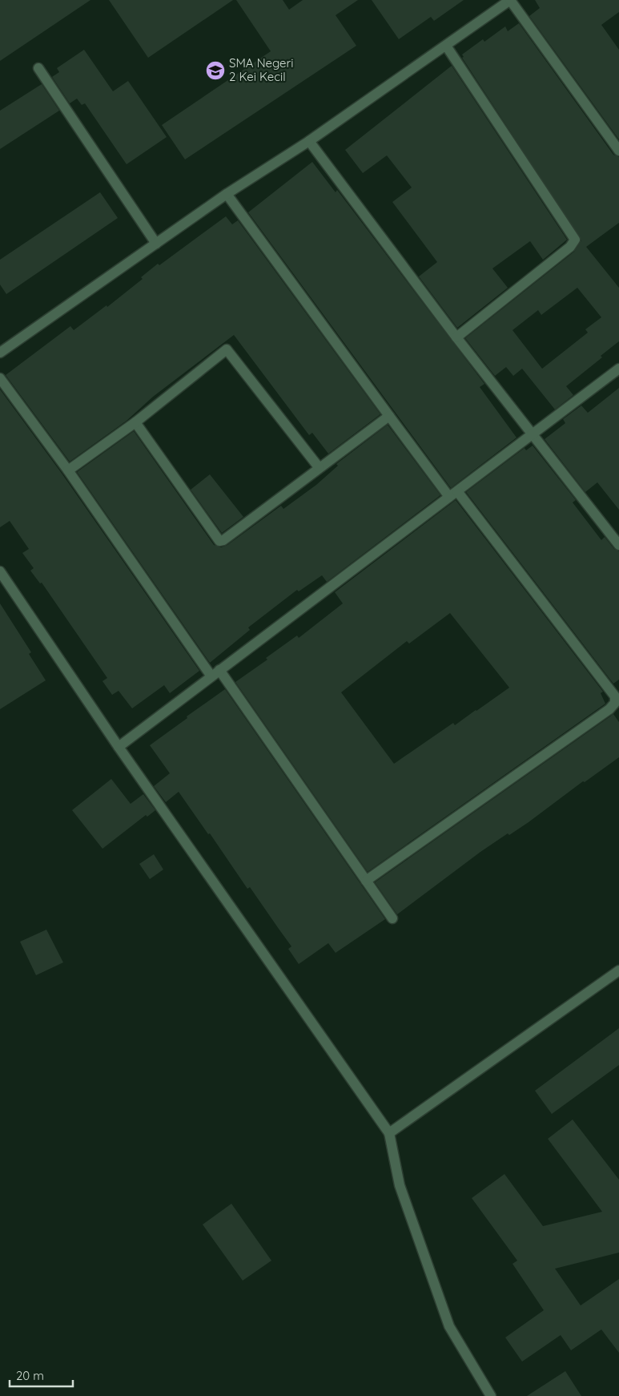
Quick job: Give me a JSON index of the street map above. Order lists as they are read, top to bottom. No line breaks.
{"places":{"school or university":["SMA Negeri 2 Kei Kecil"]},"scale_bar":"20 m"}
